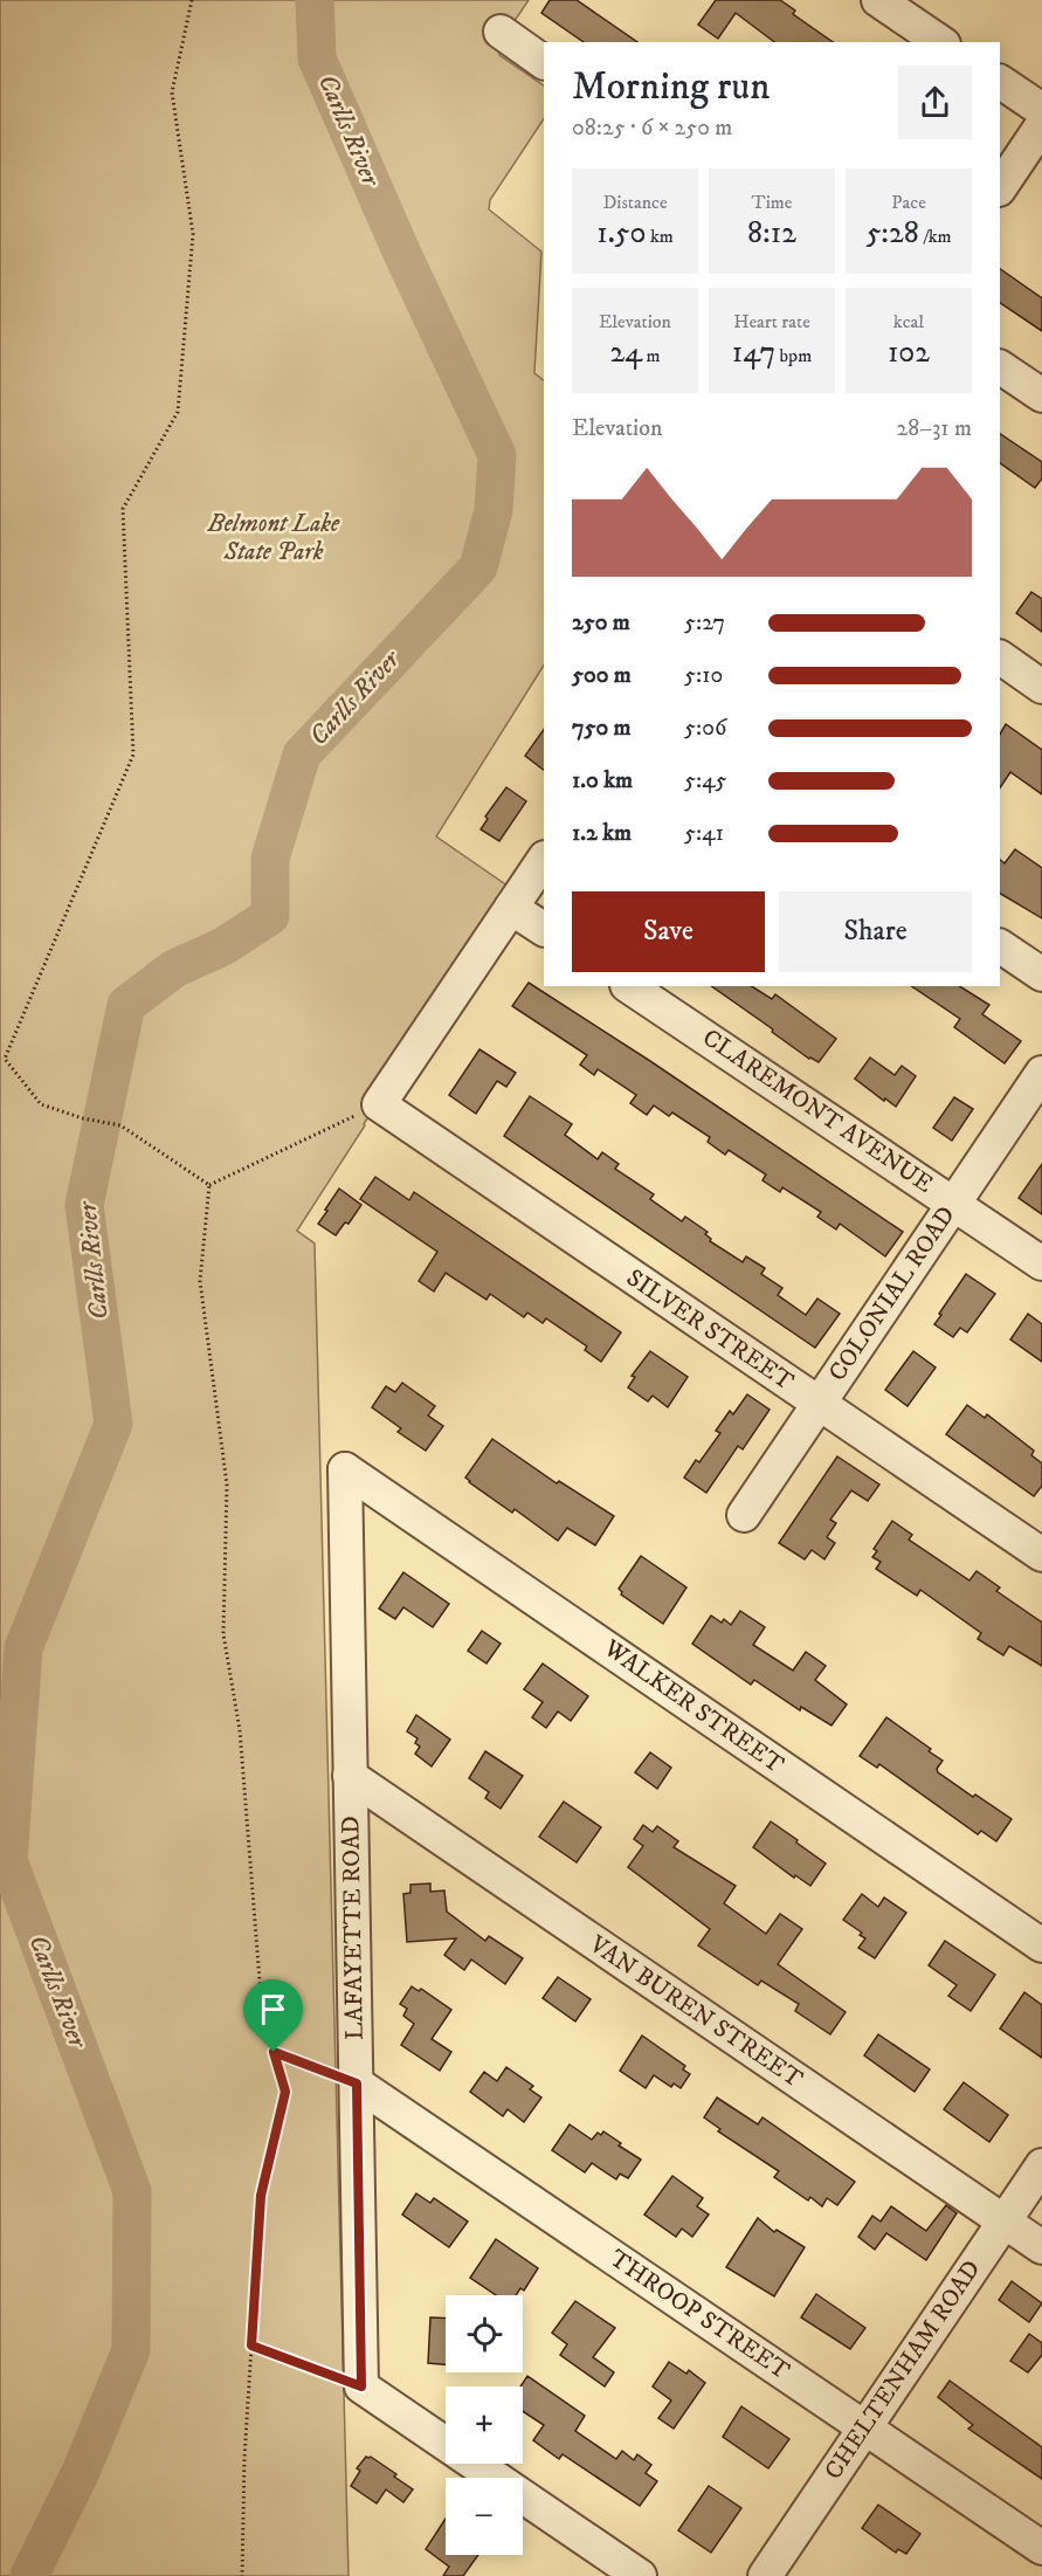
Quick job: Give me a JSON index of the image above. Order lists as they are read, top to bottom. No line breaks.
{"streets":{"street":["CLAREMONT AVENUE","COLONIAL ROAD","SILVER STREET","WALKER STREET","LAFAYETTE ROAD","VAN BUREN STREET","THROOP STREET","CHELTENHAM ROAD"]},"crossings":[["CLAREMONT AVENUE","COLONIAL ROAD"],["COLONIAL ROAD","SILVER STREET"],["WALKER STREET","LAFAYETTE ROAD"],["LAFAYETTE ROAD","VAN BUREN STREET"],["LAFAYETTE ROAD","THROOP STREET"],["VAN BUREN STREET","CHELTENHAM ROAD"],["THROOP STREET","CHELTENHAM ROAD"]],"water":["Carlls River"],"parks":["Belmont Lake State Park"],"page":{"heading":["Morning run","08:25 · 6 × 250 m"],"stats":[["Distance","1.50 km"],["Time","8:12"],["Pace","5:28 /km"],["Elevation","24 m"],["Heart rate","147 bpm"],["kcal","102"]],"chart":["Elevation","28–31 m"],"list":[{"name":"250 m","note":"5:27"},{"name":"500 m","note":"5:10"},{"name":"750 m","note":"5:06"},{"name":"1.0 km","note":"5:45"},{"name":"1.2 km","note":"5:41"}],"buttons":["Save","Share"],"map_buttons":["+","−"]}}
